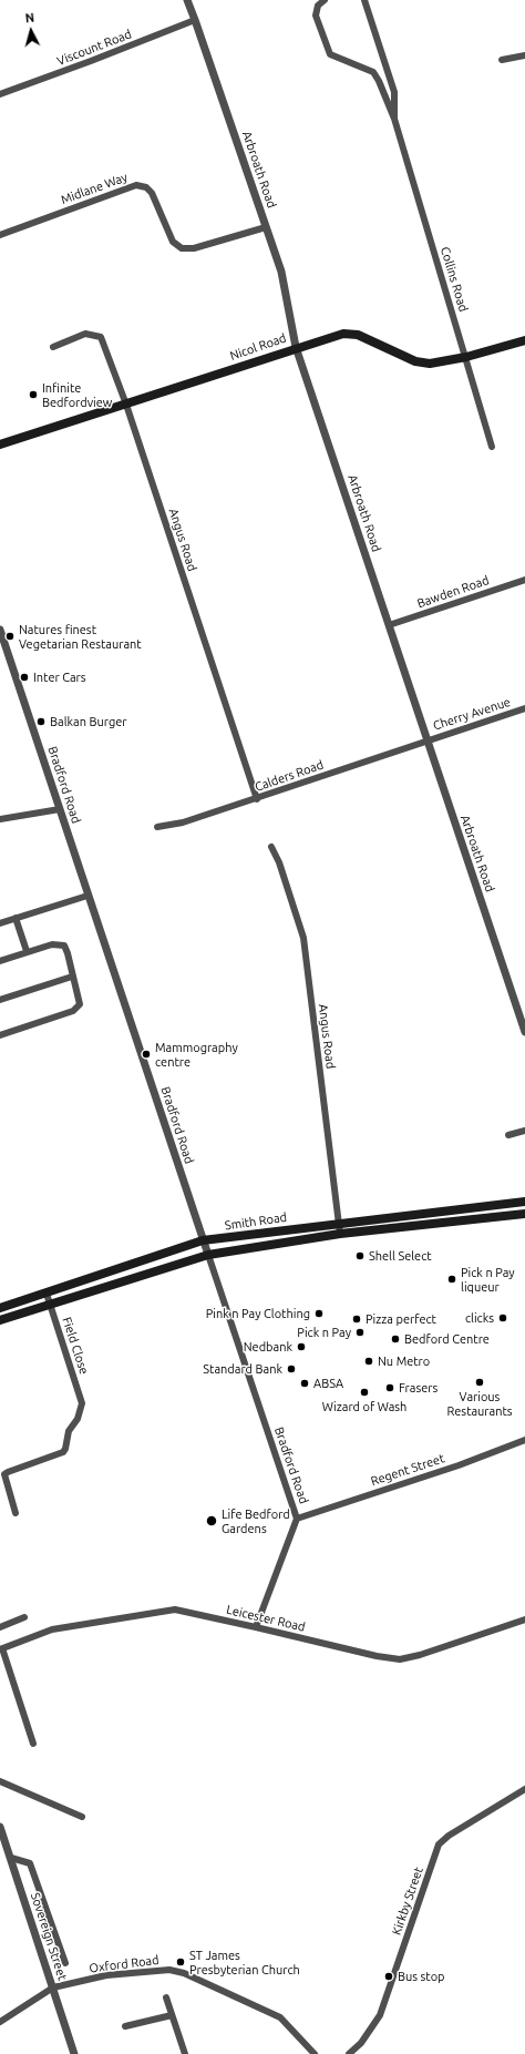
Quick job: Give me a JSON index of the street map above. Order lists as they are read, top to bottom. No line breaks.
{"streets":{"main road":["Nicol Road","Smith Road"],"street":["Viscount Road","Arbroath Road","Midlane Way","Collins Road","Angus Road","Bawden Road","Cherry Avenue","Calders Road","Bradford Road","Field Close","Regent Street","Leicester Road","Kirkby Street","Sovereign Street","Oxford Road"]},"crossings":[["Viscount Road","Arbroath Road"],["Arbroath Road","Midlane Way"],["Arbroath Road","Nicol Road"],["Arbroath Road","Bawden Road"],["Arbroath Road","Cherry Avenue"],["Arbroath Road","Calders Road"],["Collins Road","Nicol Road"],["Nicol Road","Angus Road"],["Angus Road","Calders Road"],["Angus Road","Smith Road"],["Cherry Avenue","Calders Road"],["Bradford Road","Smith Road"],["Bradford Road","Regent Street"],["Bradford Road","Leicester Road"],["Smith Road","Field Close"],["Sovereign Street","Oxford Road"]],"places":["Infinite Bedfordview","Natures finest Vegetarian Restaurant","Inter Cars","Balkan Burger","Mammography centre","Shell Select","Pick n Pay liqueur","Pink n Pay Clothing","clicks","Pizza perfect","Pick n Pay","Bedford Centre","Nedbank","Nu Metro","Standard Bank","Various Restaurants","ABSA","Frasers","Wizard of Wash","Life Bedford Gardens","ST James Presbyterian Church","Bus stop"],"north":"top"}
